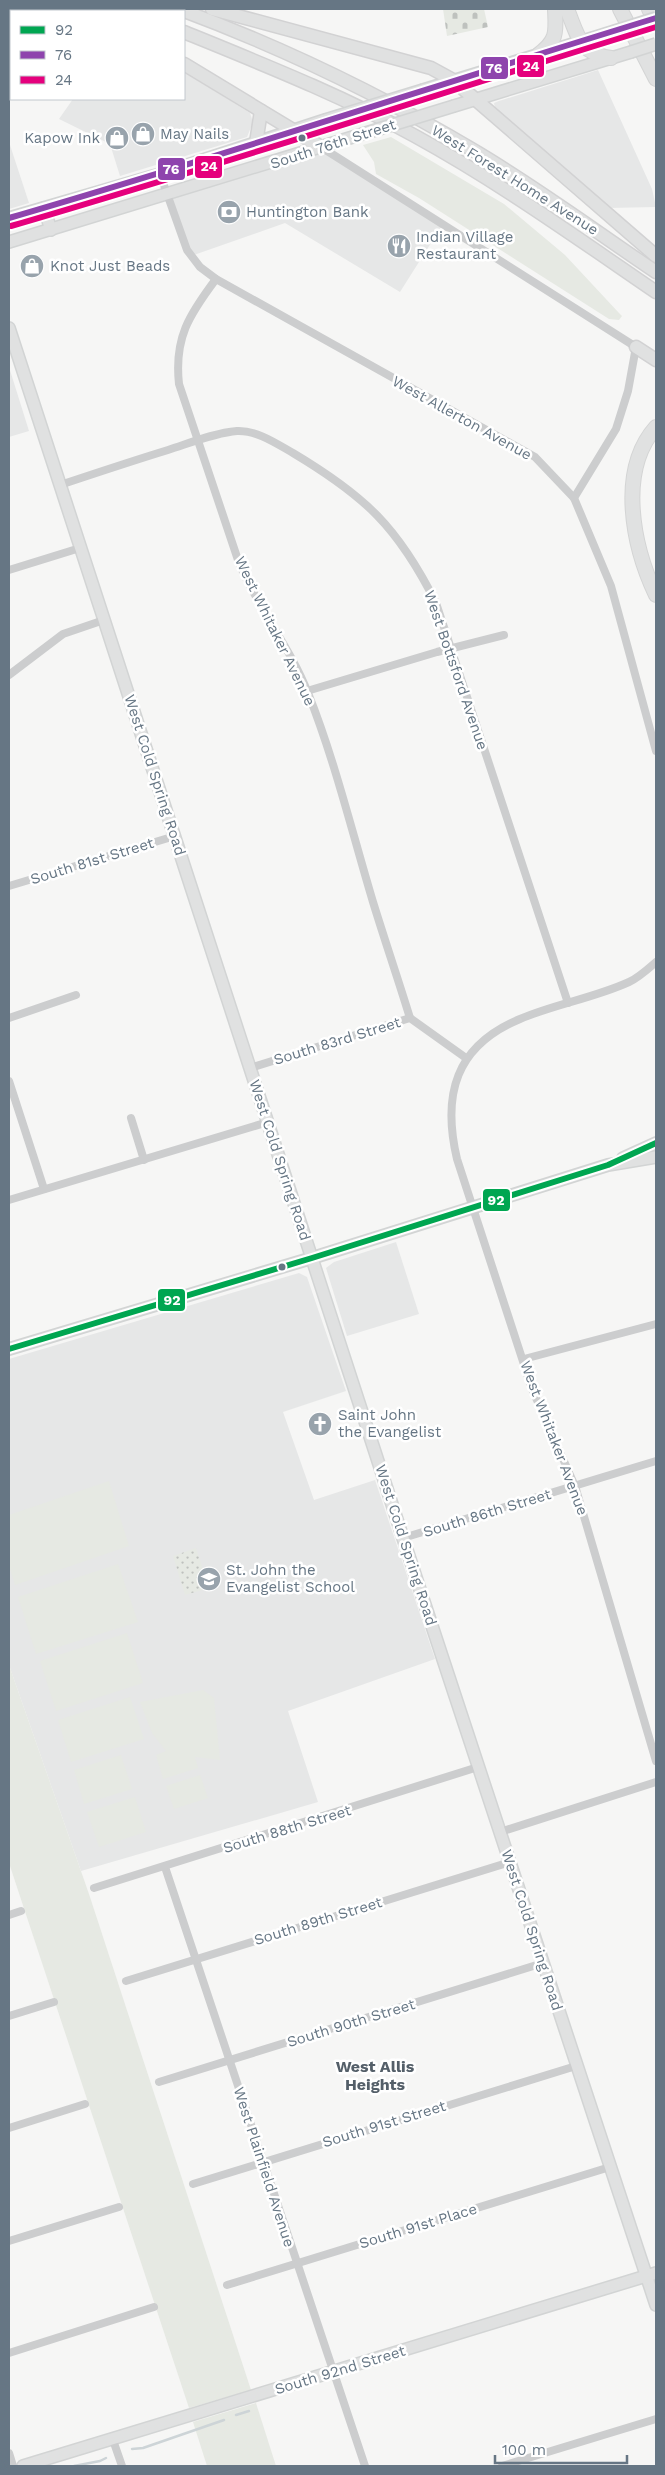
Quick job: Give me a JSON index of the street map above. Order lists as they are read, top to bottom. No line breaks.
{"streets":{"main road":["West Forest Home Avenue"],"street":["South 76th Street","West Allerton Avenue","West Whitaker Avenue","West Bottsford Avenue","West Cold Spring Road","South 81st Street","South 83rd Street","South 86th Street","South 88th Street","South 89th Street","South 90th Street","South 91st Street","West Plainfield Avenue","South 91st Place","South 92nd Street"]},"crossings":[["South 76th Street","West Allerton Avenue"],["West Allerton Avenue","West Whitaker Avenue"],["West Whitaker Avenue","West Bottsford Avenue"],["West Whitaker Avenue","South 83rd Street"],["West Whitaker Avenue","South 86th Street"],["West Bottsford Avenue","West Cold Spring Road"],["West Cold Spring Road","South 81st Street"],["West Cold Spring Road","South 83rd Street"],["West Cold Spring Road","South 86th Street"],["West Cold Spring Road","South 88th Street"],["West Cold Spring Road","South 89th Street"],["West Cold Spring Road","South 90th Street"],["West Cold Spring Road","South 91st Street"],["West Cold Spring Road","South 91st Place"],["West Cold Spring Road","South 92nd Street"],["South 88th Street","West Plainfield Avenue"],["South 89th Street","West Plainfield Avenue"],["South 90th Street","West Plainfield Avenue"],["South 91st Street","West Plainfield Avenue"],["West Plainfield Avenue","South 91st Place"],["West Plainfield Avenue","South 92nd Street"]],"districts":["West Allis Heights"],"places":{"shop":["May Nails","Kapow Ink","Knot Just Beads"],"bank":["Huntington Bank"],"restaurant":["Indian Village Restaurant"],"church":["Saint John the Evangelist"],"school or university":["St. John the Evangelist School"]},"lines":["transit line 76","transit line 24","transit line 92"],"legend":["92","76","24"],"scale_bar":"100 m"}
